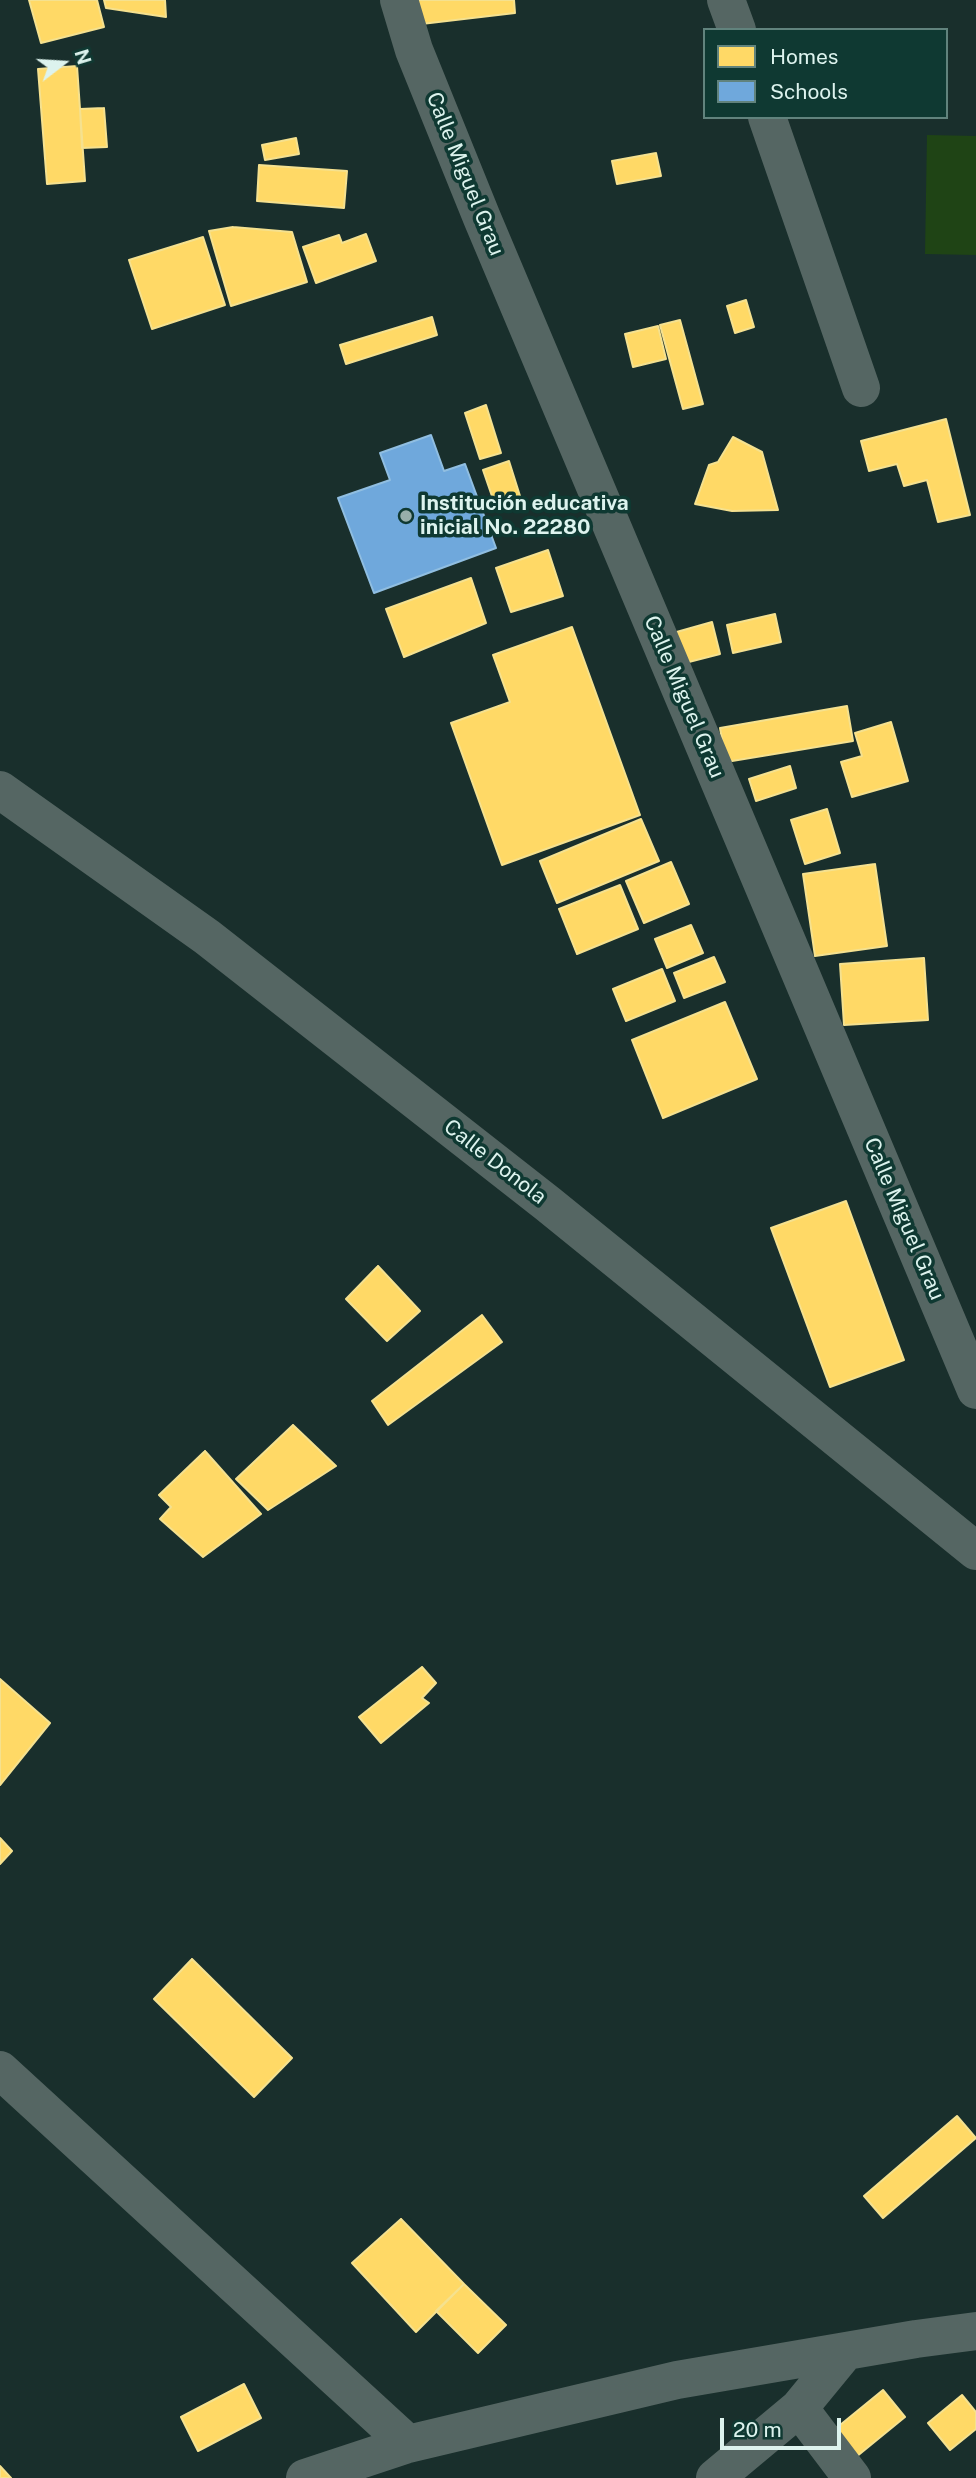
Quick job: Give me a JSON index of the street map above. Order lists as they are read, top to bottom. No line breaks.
{"streets":{"street":["Calle Miguel Grau","Calle Donola"]},"places":["Institución educativa inicial No. 22280"],"legend":["Homes","Schools"],"scale_bar":"20 m","north":"right"}
